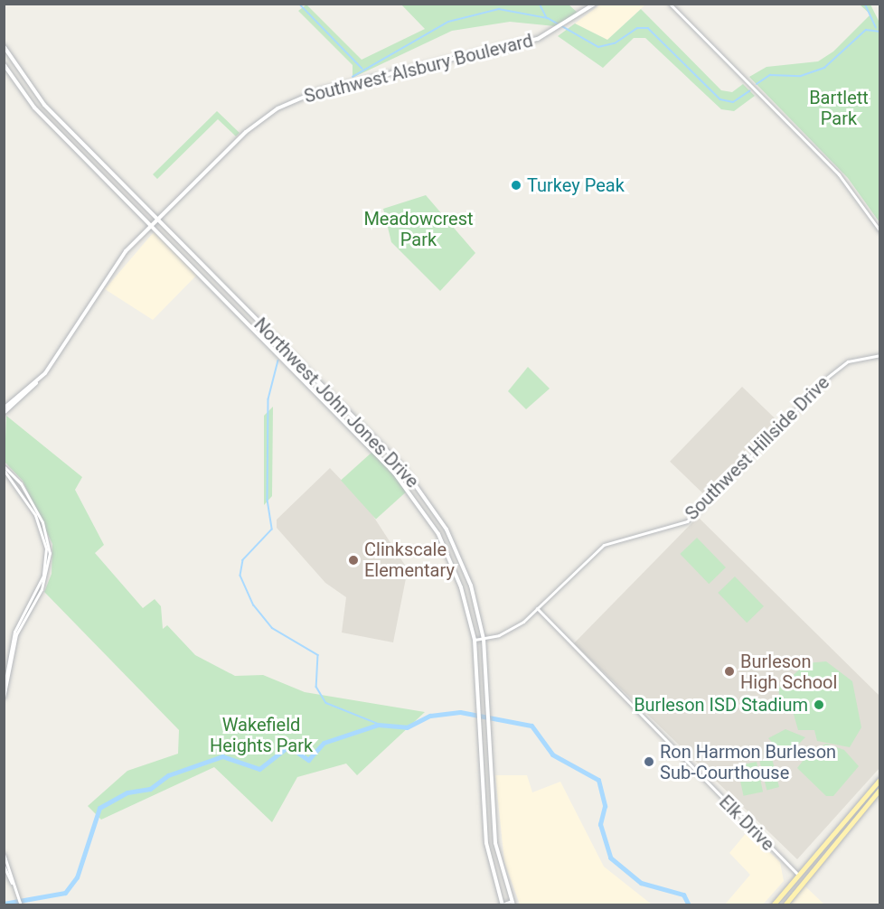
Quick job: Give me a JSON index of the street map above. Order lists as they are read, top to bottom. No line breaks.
{"streets":{"main road":["Southwest Alsbury Boulevard","Northwest John Jones Drive"],"street":["Southwest Hillside Drive","Elk Drive"]},"crossings":[["Southwest Alsbury Boulevard","Northwest John Jones Drive"],["Northwest John Jones Drive","Southwest Hillside Drive"],["Southwest Hillside Drive","Elk Drive"]],"parks":["Bartlett Park","Meadowcrest Park","Wakefield Heights Park"],"places":["Turkey Peak","Clinkscale Elementary","Burleson High School","Burleson ISD Stadium","Ron Harmon Burleson Sub-Courthouse"]}
